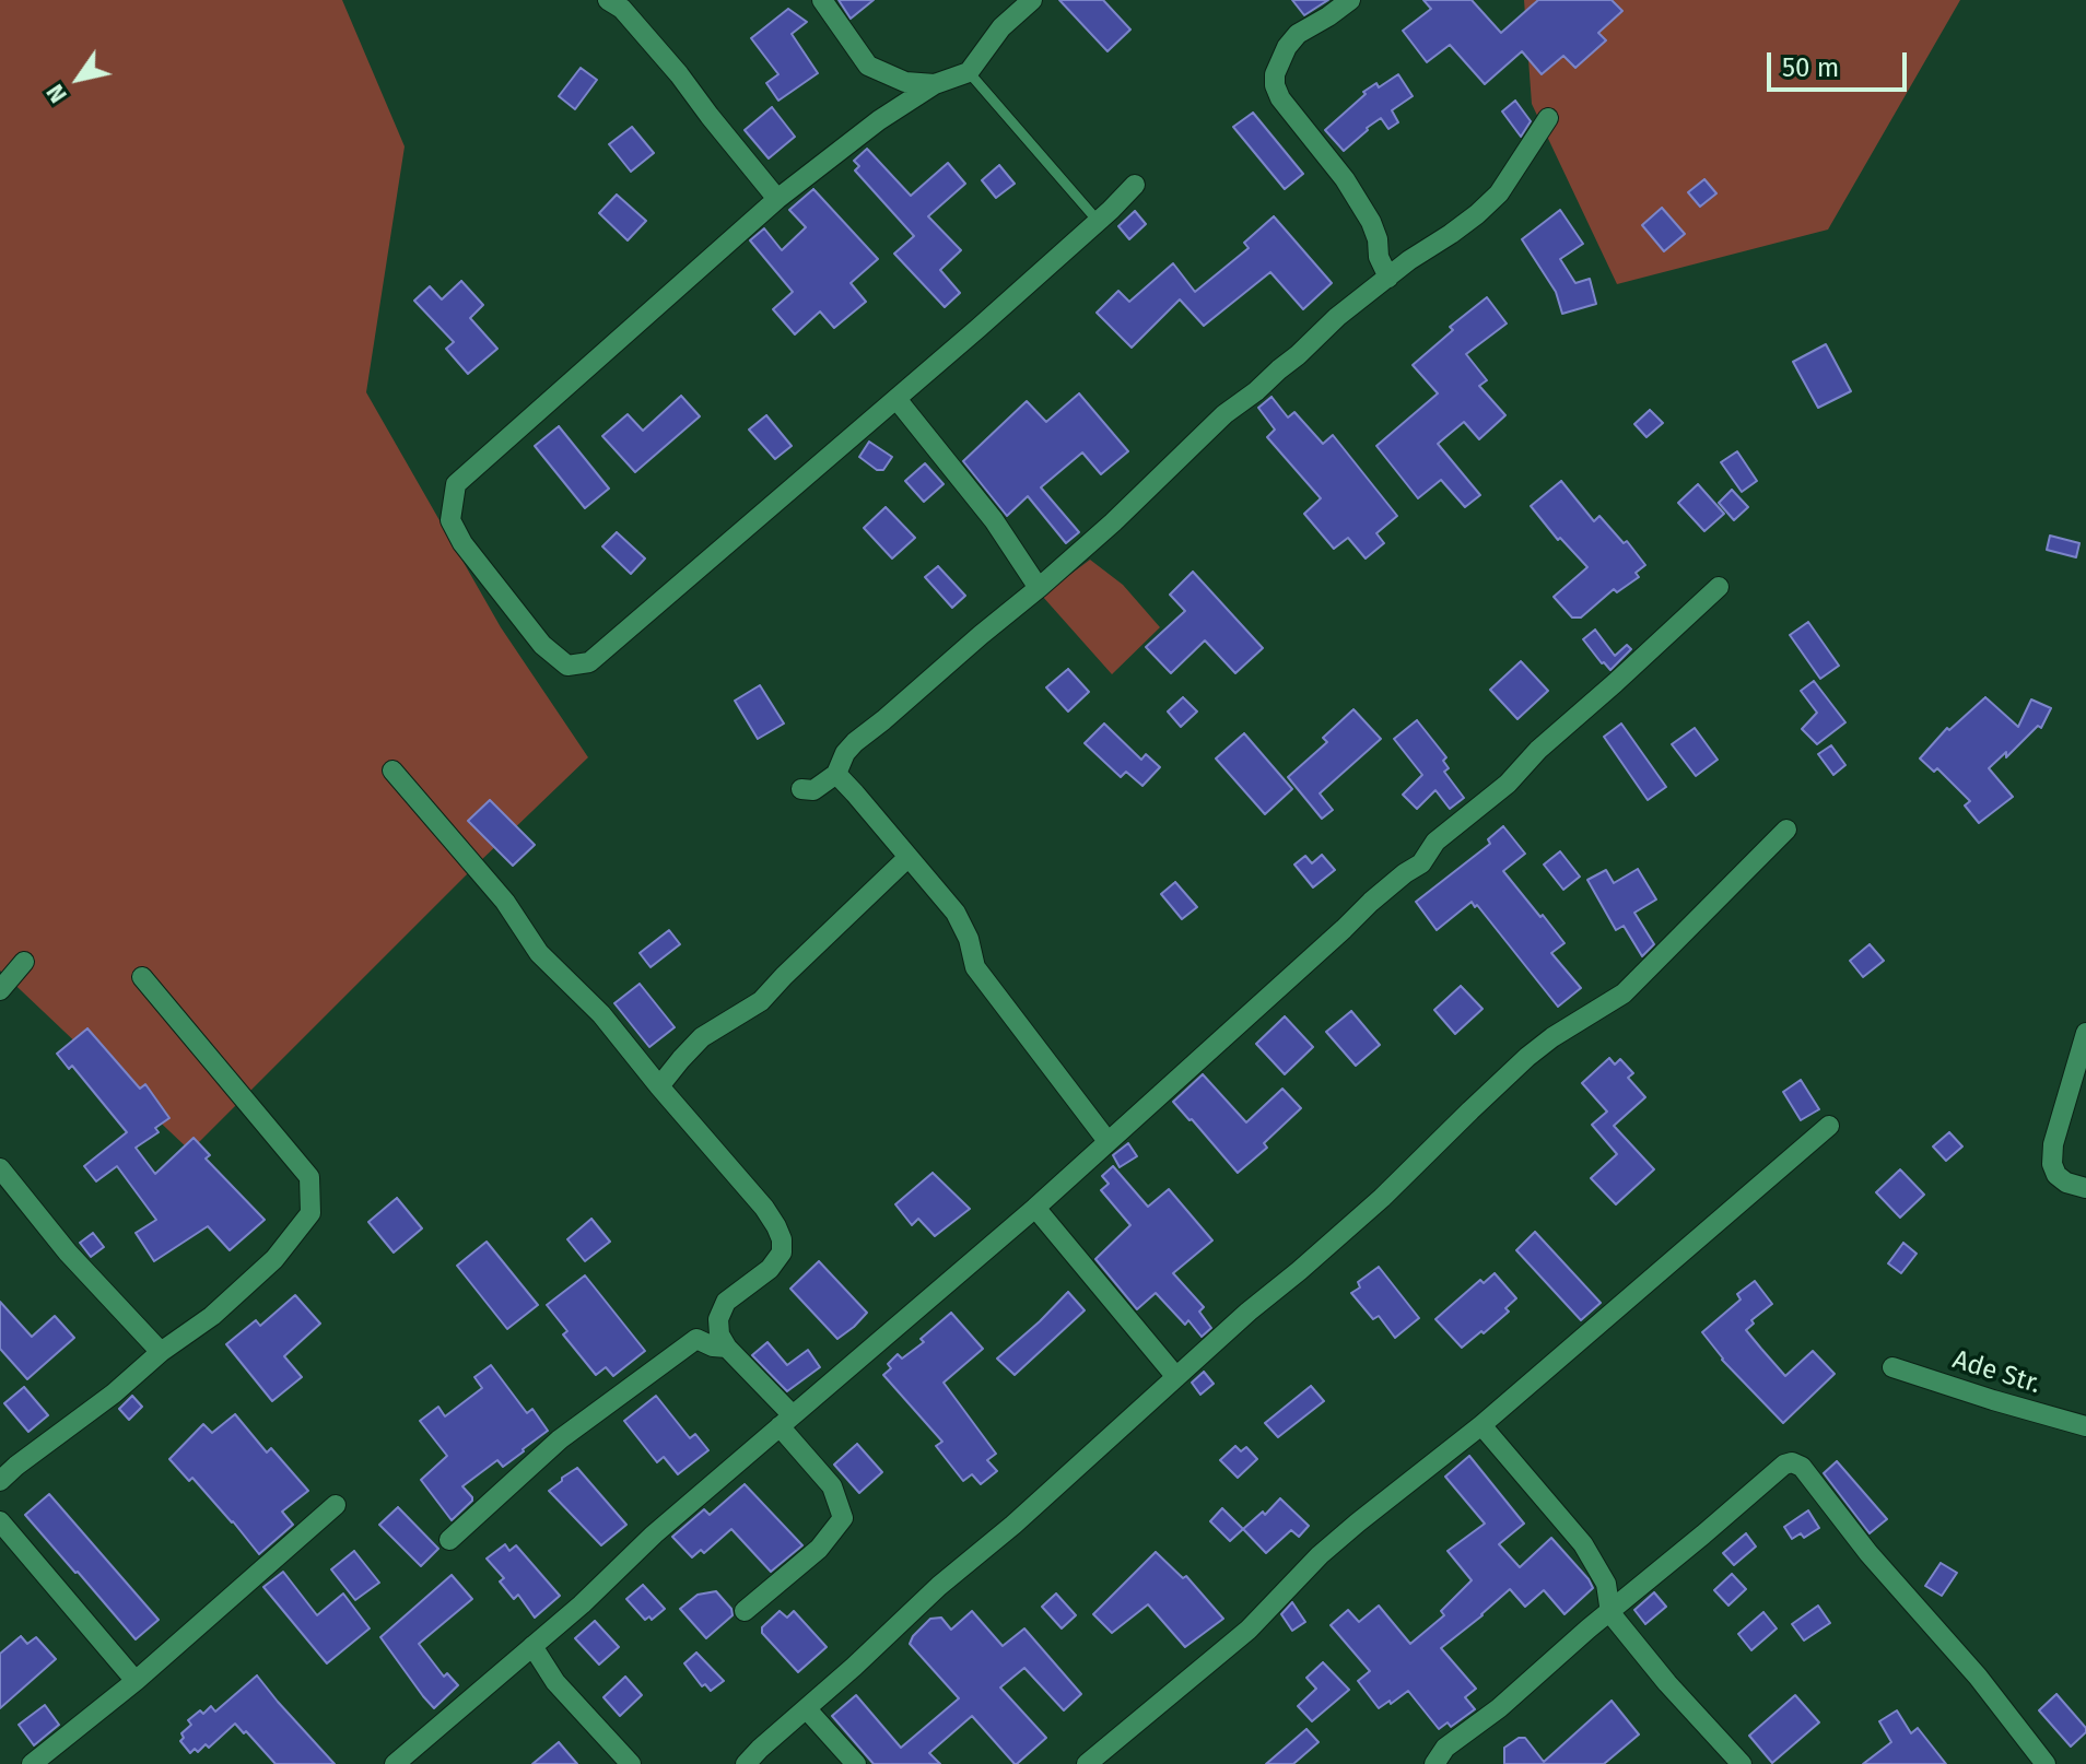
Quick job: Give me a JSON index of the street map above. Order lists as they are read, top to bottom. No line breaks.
{"streets":{"street":["Ade Str."]},"scale_bar":"50 m","north":"bottom left"}
